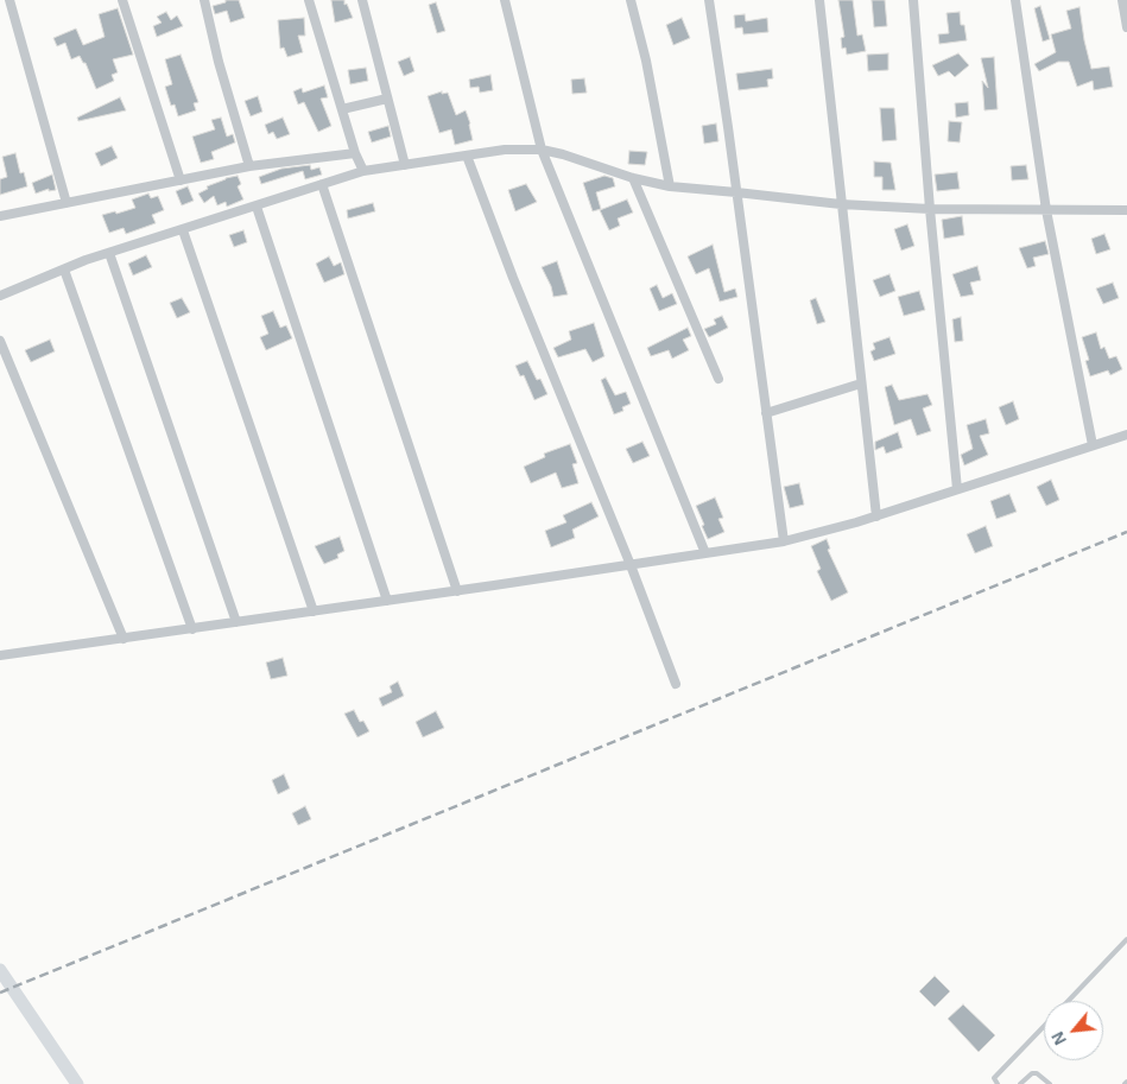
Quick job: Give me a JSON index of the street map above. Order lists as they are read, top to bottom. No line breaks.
{"north":"bottom left"}
